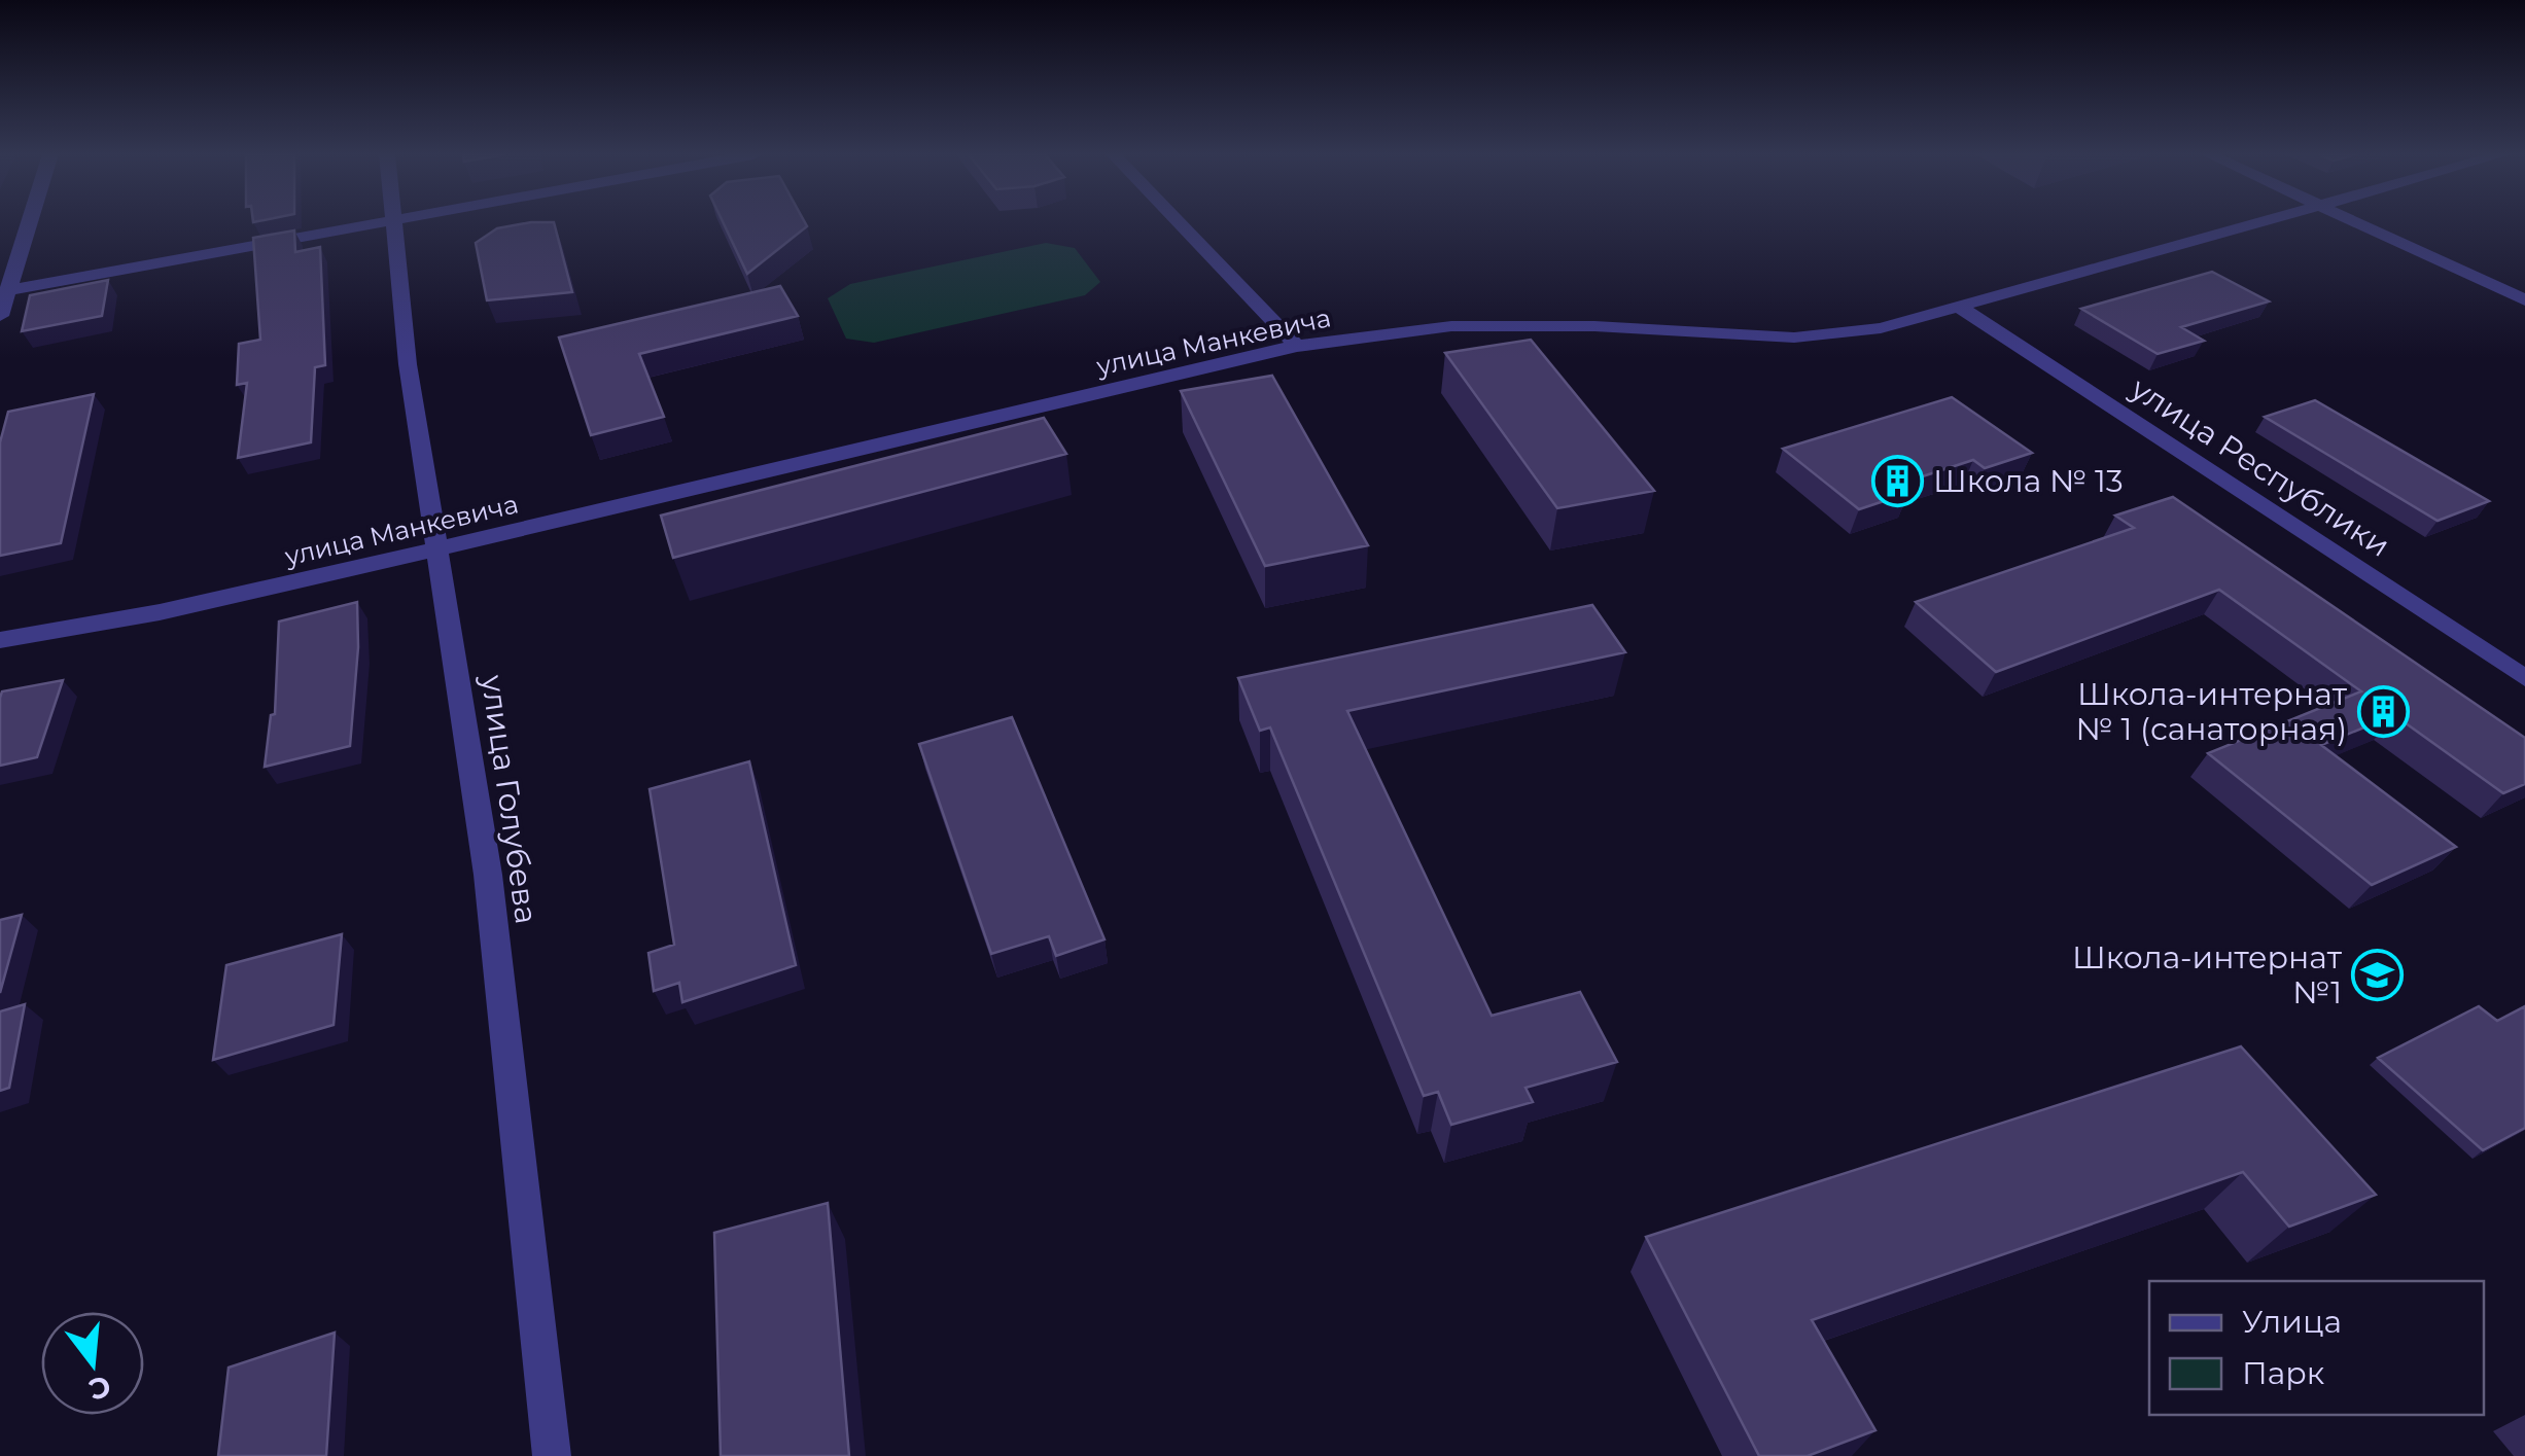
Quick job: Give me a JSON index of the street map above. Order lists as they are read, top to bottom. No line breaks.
{"streets":{"street":["улица Манкевича","улица Республики","улица Голубева"]},"crossings":[["улица Манкевича","улица Республики"],["улица Манкевича","улица Голубева"]],"places":{"building":["Школа № 13","Школа-интернат № 1 (санаторная)"],"school or university":["Школа-интернат №1"]},"legend":["Улица","Парк"],"north":"bottom"}
